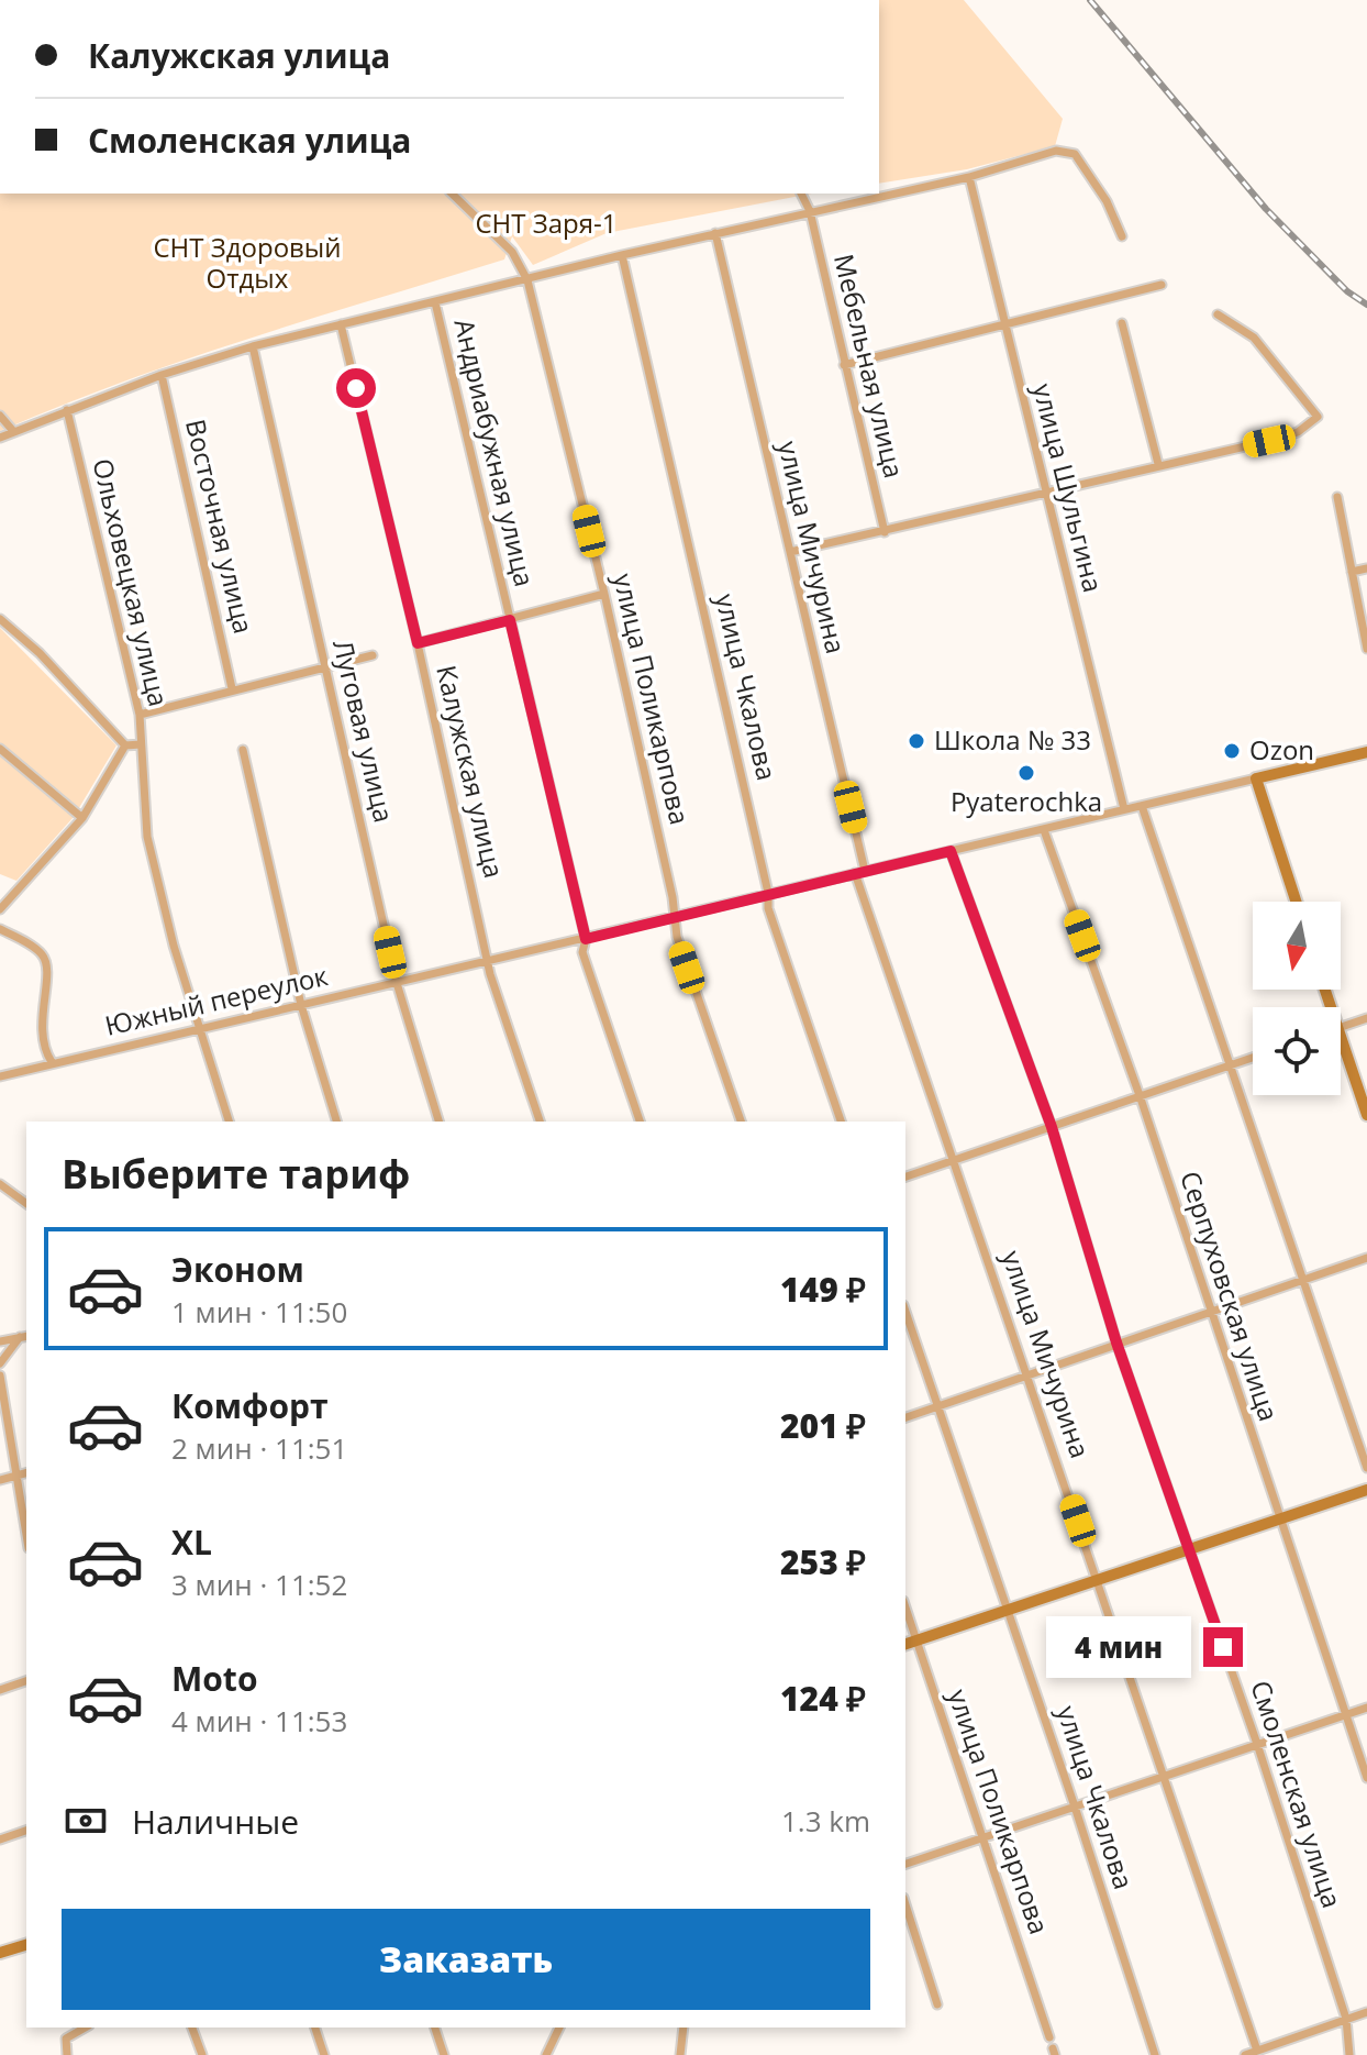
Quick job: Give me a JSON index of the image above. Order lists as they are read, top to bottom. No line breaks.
{"streets":{"main road":["Южный переулок"],"street":["Мебельная улица","Андриабужная улица","улица Шульгина","Восточная улица","улица Мичурина","Ольховецкая улица","улица Чкалова","улица Поликарпова","Луговая улица","Калужская улица","Серпуховская улица","Смоленская улица"]},"crossings":[["Андриабужная улица","Южный переулок"],["улица Шульгина","Южный переулок"],["улица Мичурина","Южный переулок"],["Ольховецкая улица","Южный переулок"],["улица Чкалова","Южный переулок"],["улица Поликарпова","Южный переулок"],["Луговая улица","Южный переулок"],["Калужская улица","Южный переулок"],["Южный переулок","Серпуховская улица"],["Южный переулок","Смоленская улица"]],"parks":["СНТ Заря-1","СНТ Здоровый Отдых"],"places":["Школа № 33","Ozon","Pyaterochka"],"north":"bottom","page":{"banner":["Калужская улица","Смоленская улица"],"heading":"Выберите тариф","list":[{"name":"Эконом","note":"1 мин · 11:50","value":"149 ₽"},{"name":"Комфорт","note":"2 мин · 11:51","value":"201 ₽"},{"name":"XL","note":"3 мин · 11:52","value":"253 ₽"},{"name":"Moto","note":"4 мин · 11:53","value":"124 ₽"}],"bubble":"4 мин","pay":["Наличные","1.3 km"],"buttons":"Заказать"}}
